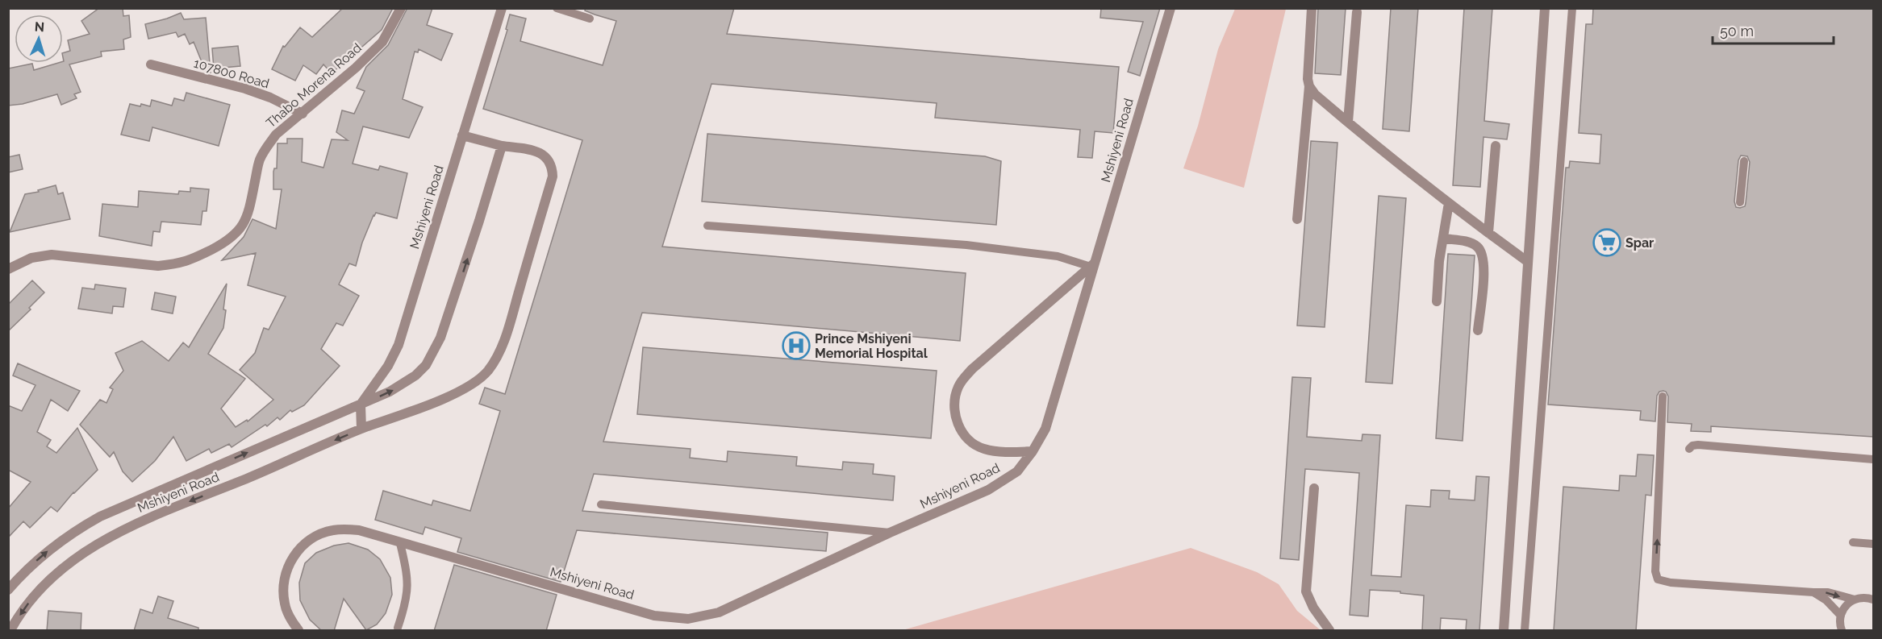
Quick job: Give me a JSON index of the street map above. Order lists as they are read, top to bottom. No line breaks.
{"streets":{"street":["107800 Road","Thabo Morena Road","Mshiyeni Road"]},"crossings":[["107800 Road","Thabo Morena Road"]],"places":{"supermarket":["Spar"],"hospital":["Prince Mshiyeni Memorial Hospital"]},"scale_bar":"50 m","north":"top"}
